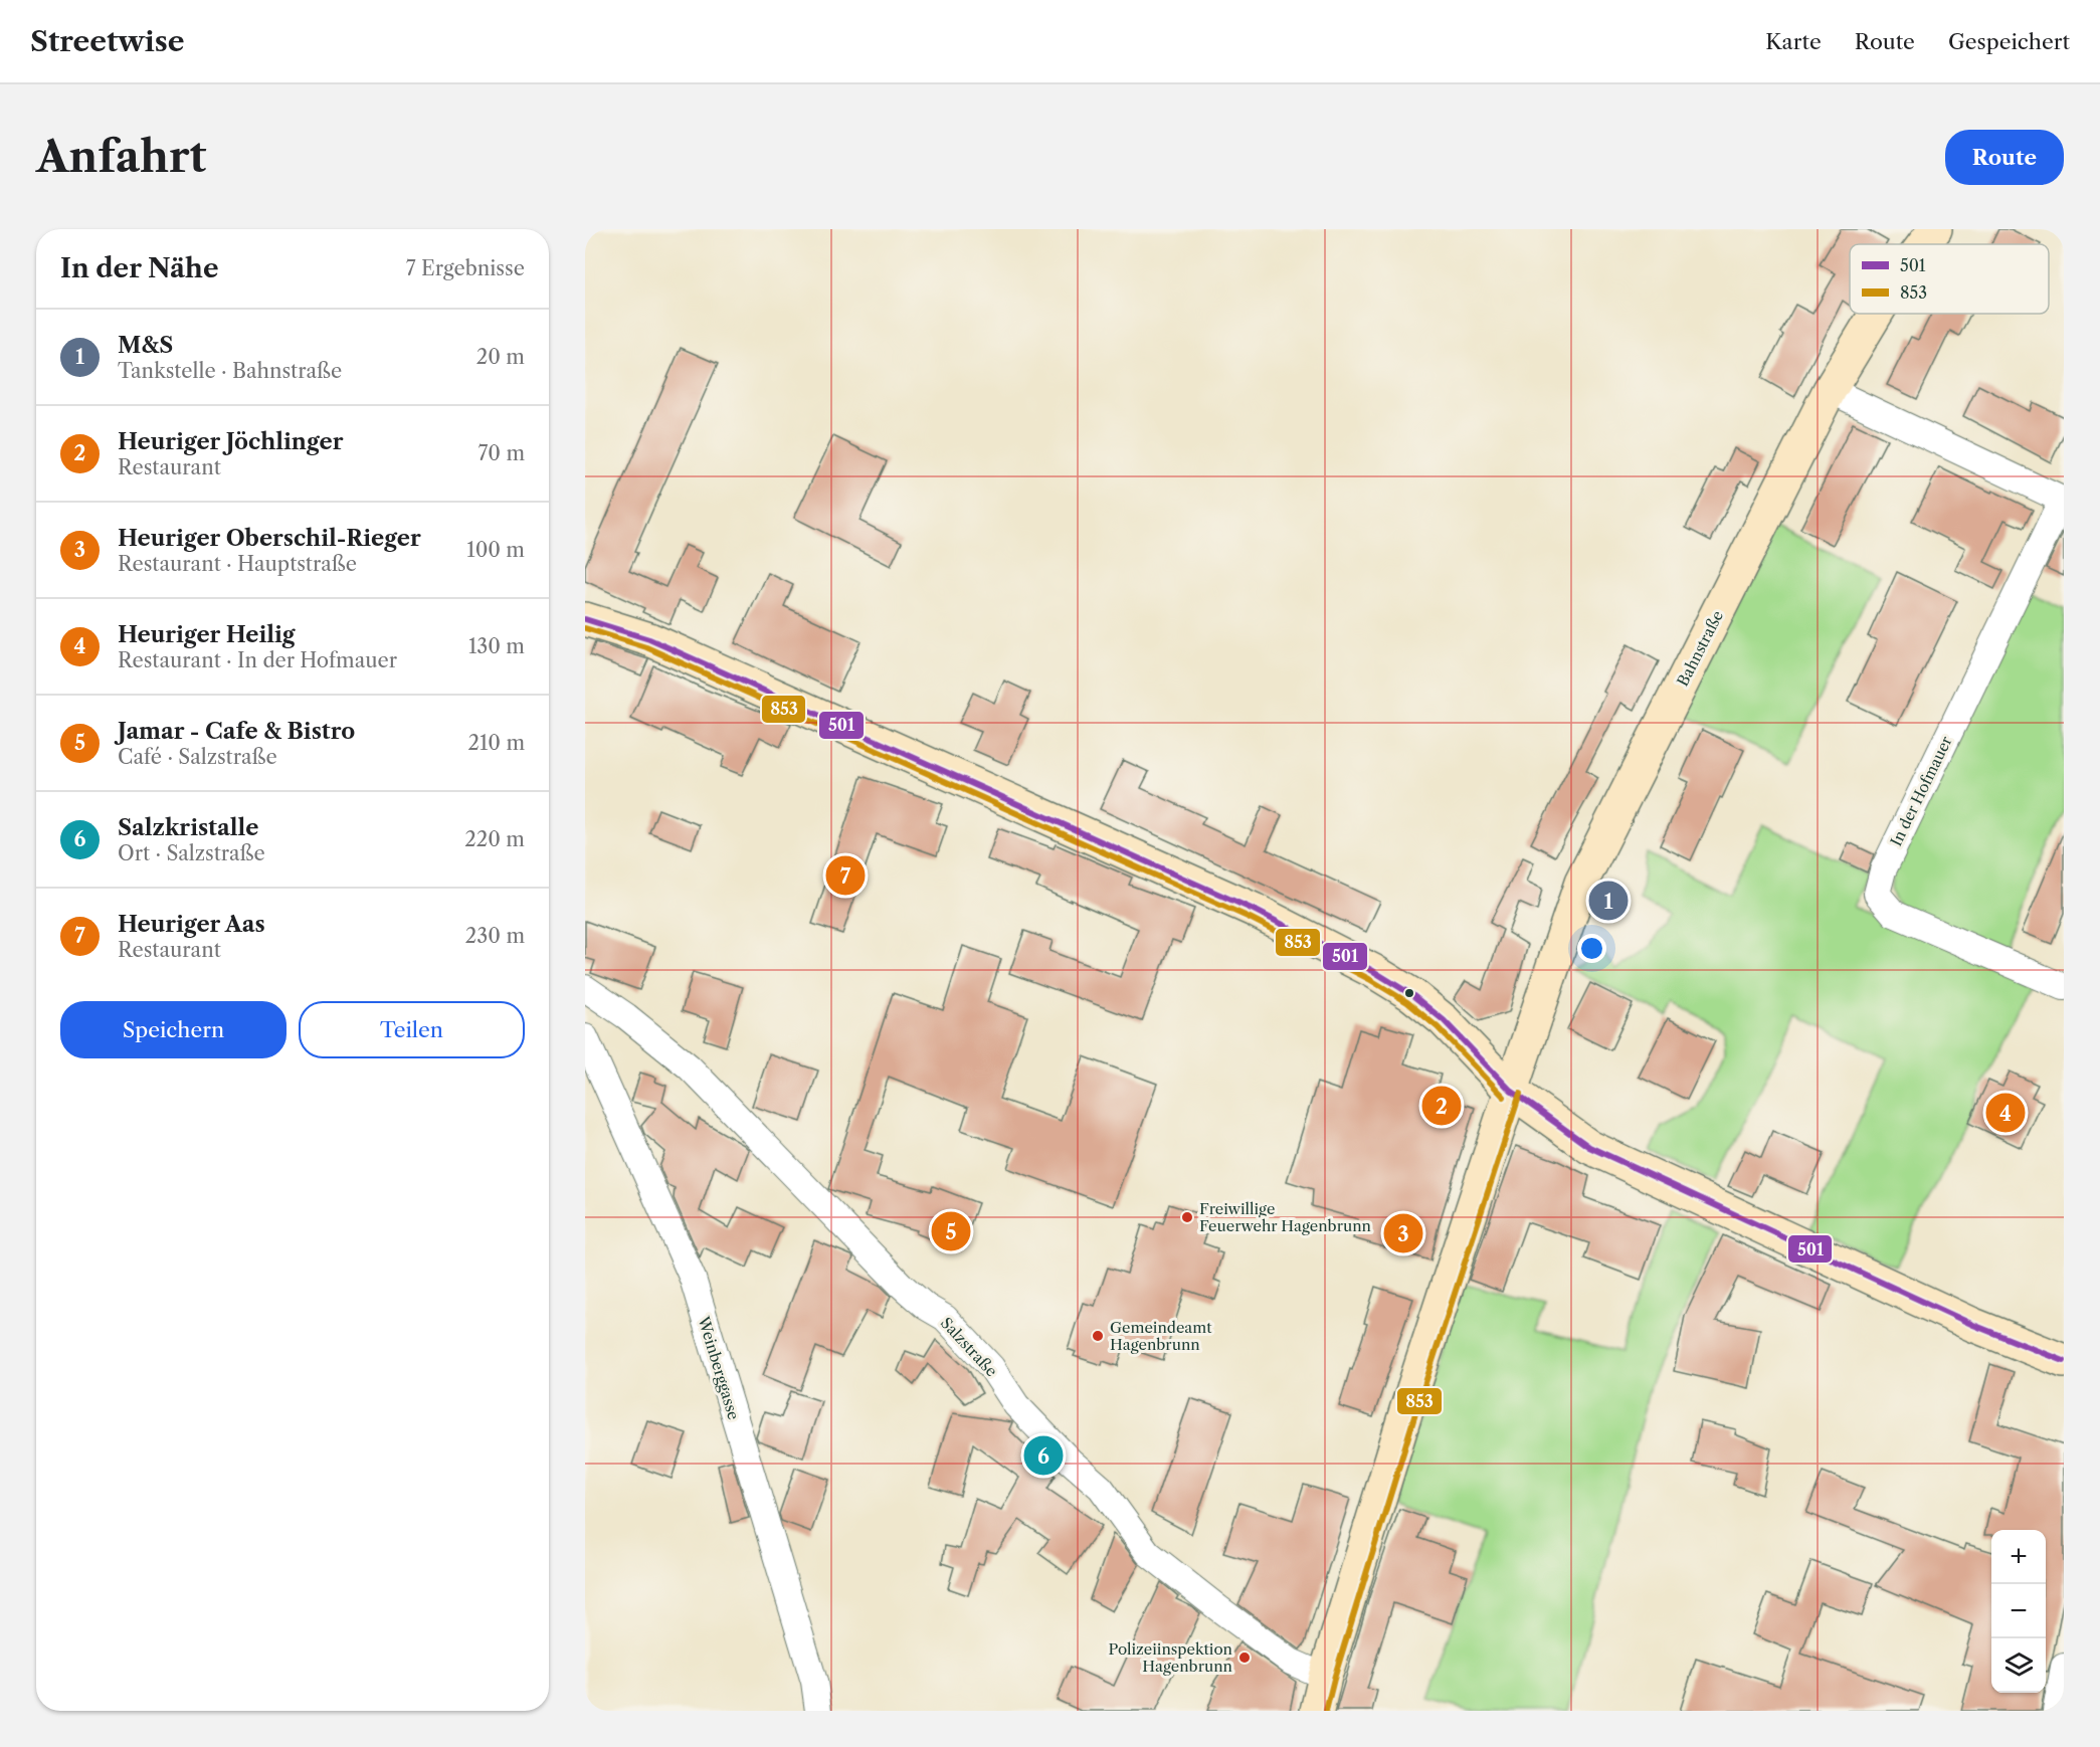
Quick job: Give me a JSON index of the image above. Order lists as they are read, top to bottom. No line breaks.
{"streets":{"street":["Bahnstraße","In der Hofmauer","Salzstraße","Weinberggasse"]},"crossings":[["Bahnstraße","In der Hofmauer"],["Bahnstraße","Salzstraße"]],"places":["Freiwillige Feuerwehr Hagenbrunn","Gemeindeamt Hagenbrunn","Polizeiinspektion Hagenbrunn"],"lines":["transit line 501","transit line 853"],"legend":["501","853"],"page":{"header":"Streetwise","nav":["Karte","Route","Gespeichert"],"buttons":["Route",["Speichern","Teilen"]],"title":"Anfahrt","heading":["In der Nähe","7 Ergebnisse"],"list":[{"mark":"1","name":"M&S","note":"Tankstelle · Bahnstraße","value":"20 m"},{"mark":"2","name":"Heuriger Jöchlinger","note":"Restaurant","value":"70 m"},{"mark":"3","name":"Heuriger Oberschil-Rieger","note":"Restaurant · Hauptstraße","value":"100 m"},{"mark":"4","name":"Heuriger Heilig","note":"Restaurant · In der Hofmauer","value":"130 m"},{"mark":"5","name":"Jamar - Cafe & Bistro","note":"Café · Salzstraße","value":"210 m"},{"mark":"6","name":"Salzkristalle","note":"Ort · Salzstraße","value":"220 m"},{"mark":"7","name":"Heuriger Aas","note":"Restaurant","value":"230 m"}],"pins":["7","1","2","4","5","3","6"],"map_buttons":["+","−"]}}
